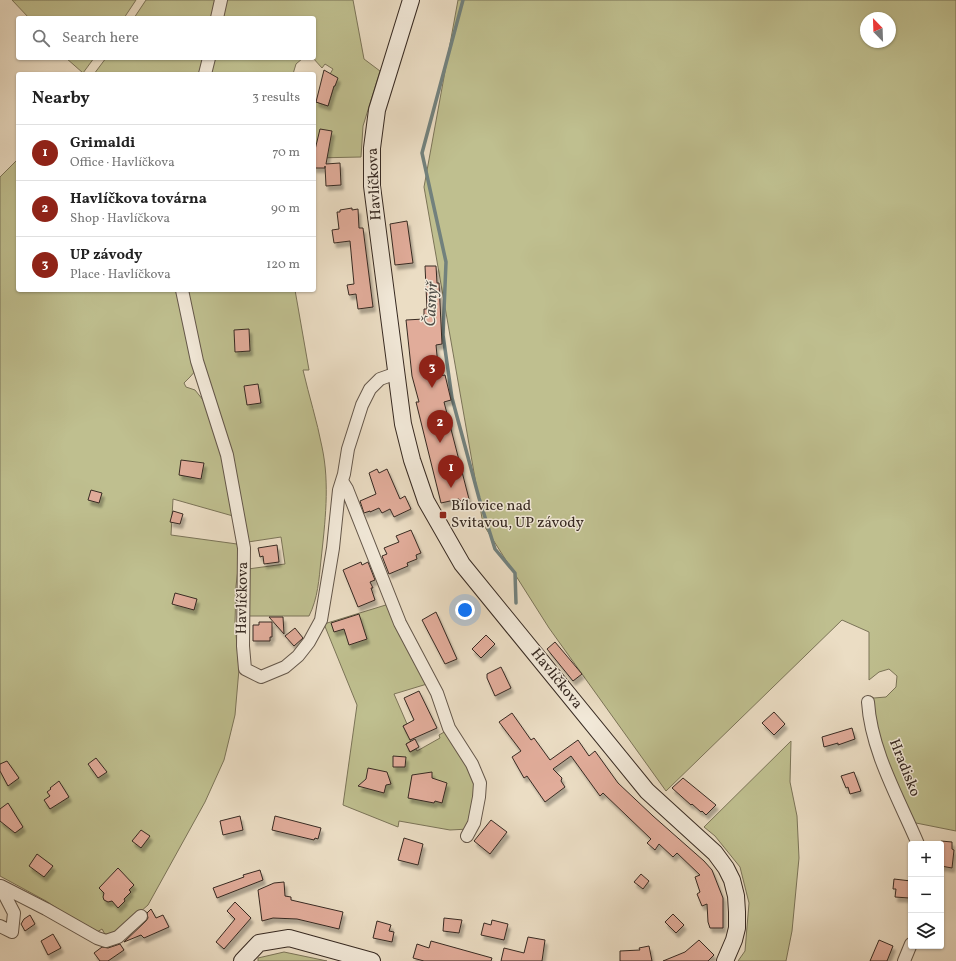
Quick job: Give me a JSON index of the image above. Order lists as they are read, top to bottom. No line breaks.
{"streets":{"main road":["Havlíčkova"],"street":["Hradisko"]},"water":["Časnýř"],"places":{"transit":["Bílovice nad Svitavou, UP závody"]},"north":"top left","page":{"search":"Search here","heading":["Nearby","3 results"],"list":[{"mark":"1","name":"Grimaldi","note":"Office · Havlíčkova","value":"70 m"},{"mark":"2","name":"Havlíčkova továrna","note":"Shop · Havlíčkova","value":"90 m"},{"mark":"3","name":"UP závody","note":"Place · Havlíčkova","value":"120 m"}],"pins":["3","2","1"],"map_buttons":["+","−"]}}
